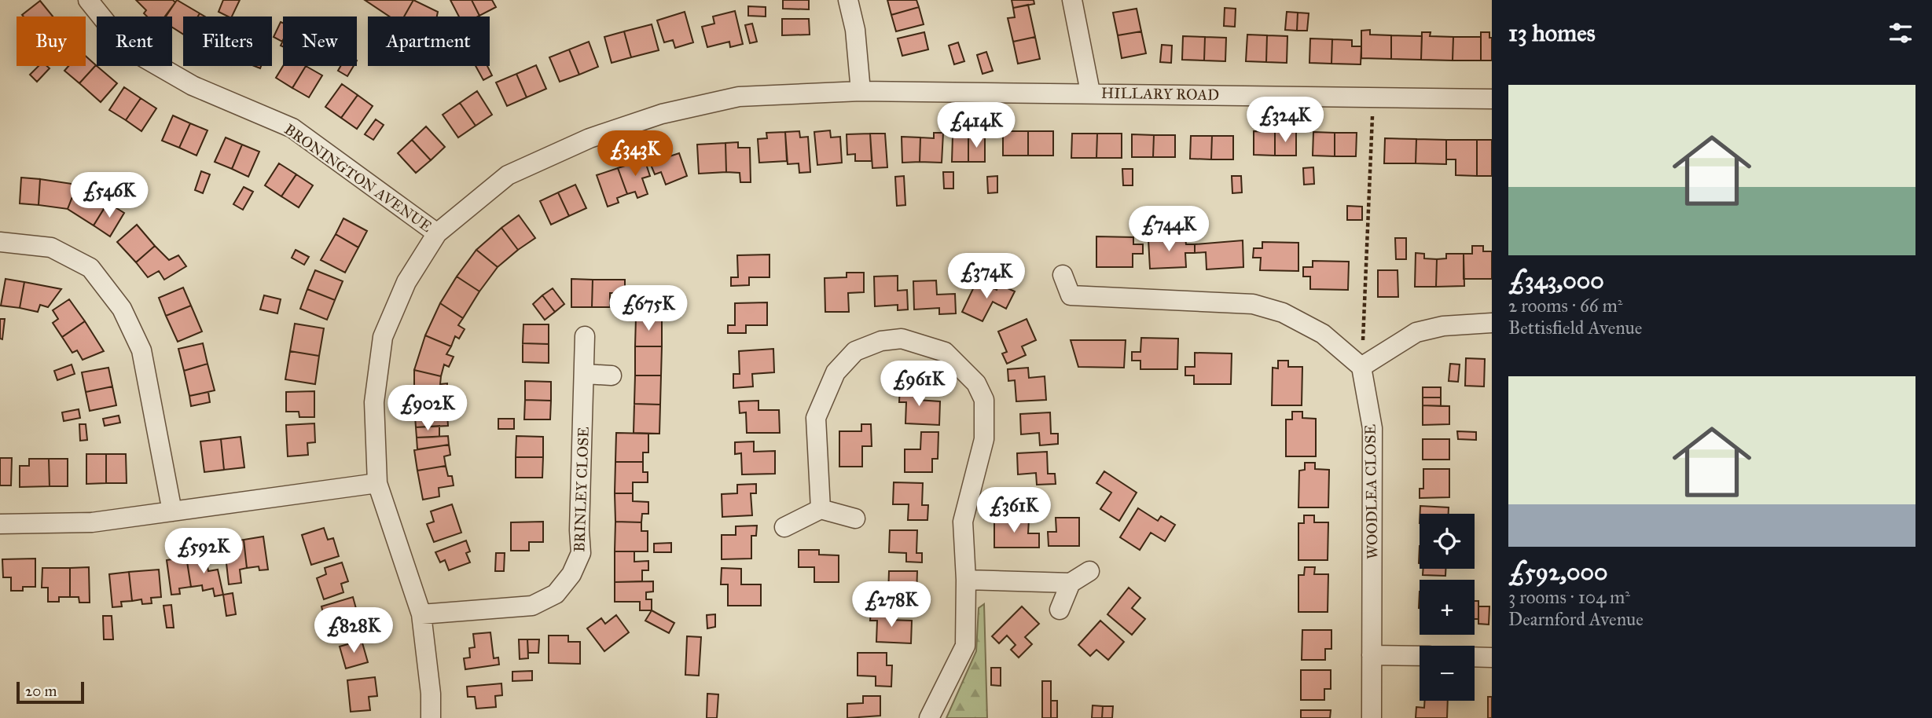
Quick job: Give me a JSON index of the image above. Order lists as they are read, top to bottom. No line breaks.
{"streets":{"street":["HILLARY ROAD","BRONINGTON AVENUE","BRINLEY CLOSE","WOODLEA CLOSE"]},"crossings":[["HILLARY ROAD","BRONINGTON AVENUE"],["HILLARY ROAD","BRINLEY CLOSE"]],"scale_bar":"20 m","page":{"heading":"13 homes","chip":["Buy","Rent","Filters","New","Apartment"],"list":[{"name":"£343,000","note":"2 rooms · 66 m² · Bettisfield Avenue"},{"name":"£592,000","note":"3 rooms · 104 m² · Dearnford Avenue"}],"price":["£324K","£414K","£343K","£546K","£744K","£374K","£675K","£961K","£902K","£361K","£592K","£278K","£828K"],"map_buttons":["+","−"],"scale":"20 m"}}
